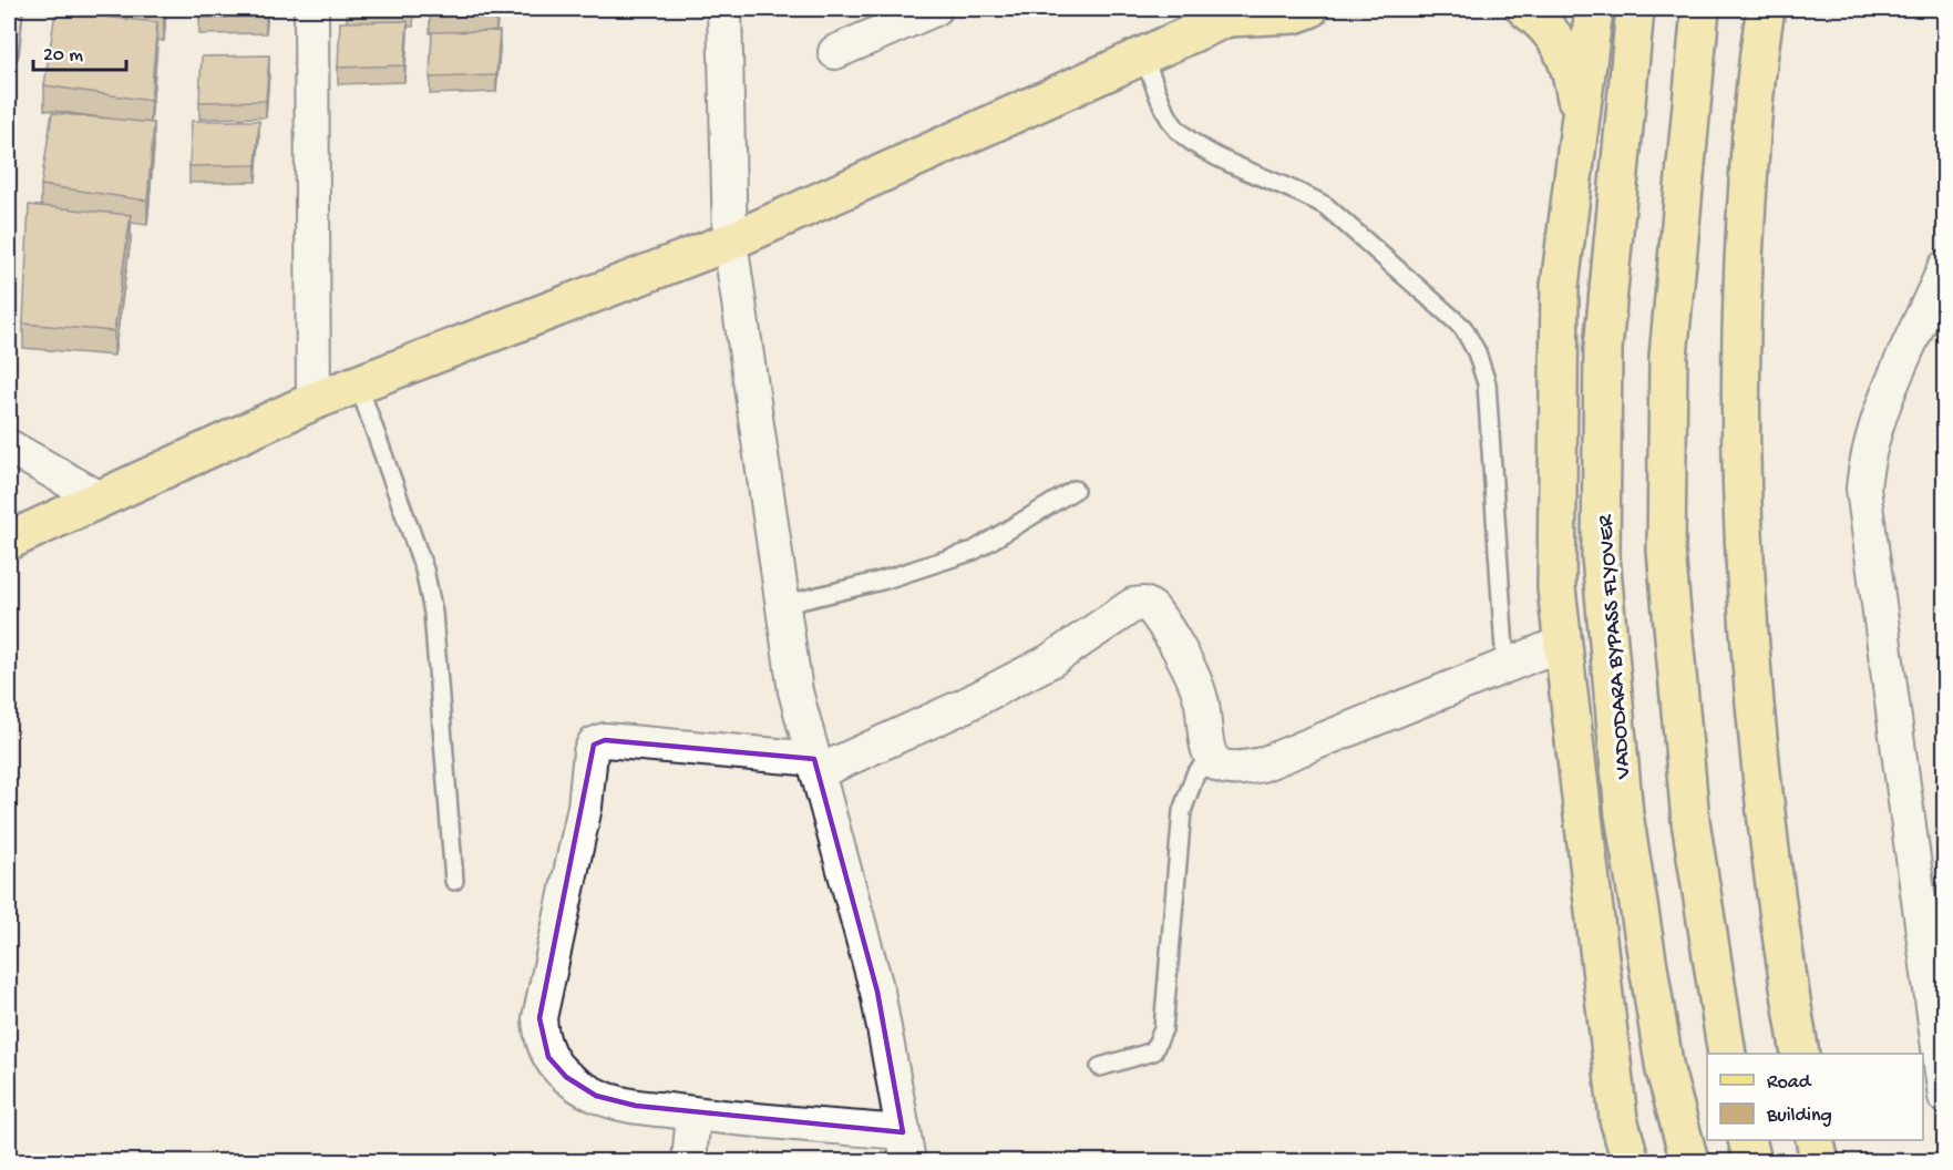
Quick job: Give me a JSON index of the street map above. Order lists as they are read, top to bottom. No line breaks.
{"streets":{"main road":["VADODARA BYPASS FLYOVER"]},"legend":["Road","Building"],"scale_bar":"20 m"}
